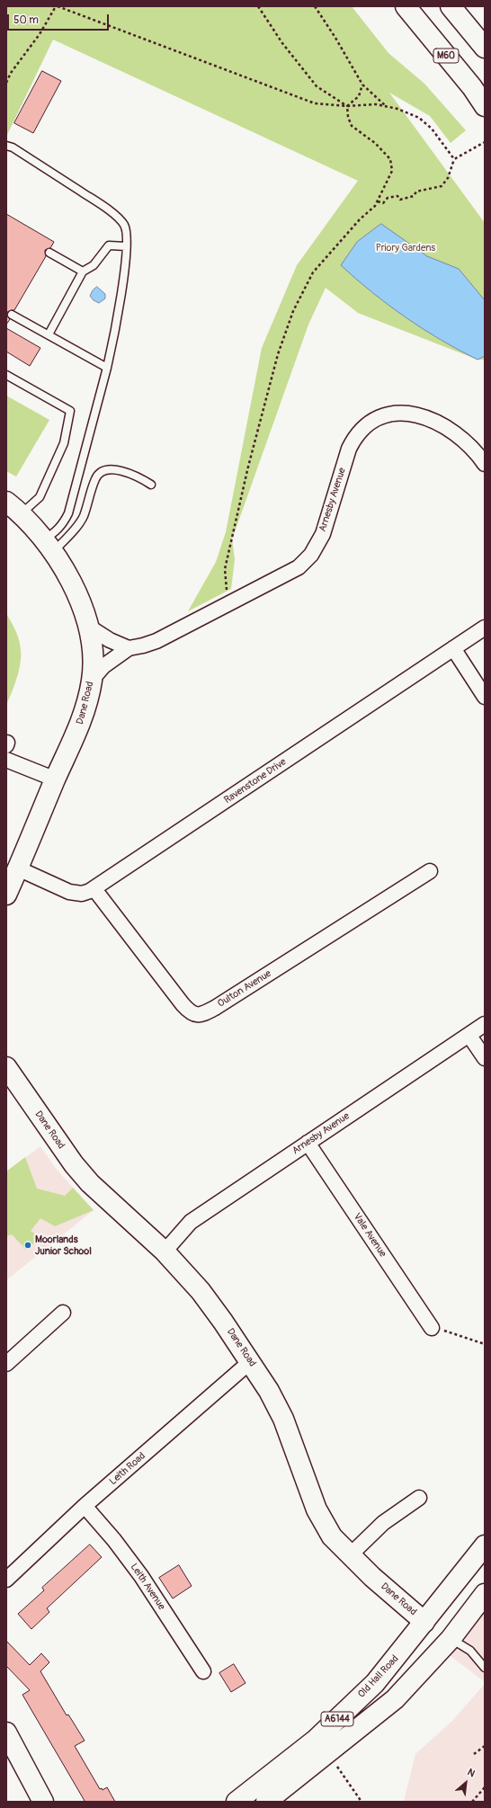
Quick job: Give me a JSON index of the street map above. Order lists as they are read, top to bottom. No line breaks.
{"streets":{"main road":["M60","Dane Road","Old Hall Road","A6144"],"street":["Arnesby Avenue","Ravenstone Drive","Oulton Avenue","Vale Avenue","Leith Road","Leith Avenue"]},"crossings":[["Arnesby Avenue","Dane Road"],["Arnesby Avenue","Vale Avenue"],["Dane Road","Ravenstone Drive"],["Dane Road","Leith Road"],["Dane Road","Old Hall Road"],["Dane Road","A6144"],["Ravenstone Drive","Oulton Avenue"],["Leith Road","Leith Avenue"]],"parks":["Priory Gardens"],"places":["Moorlands Junior School"],"scale_bar":"50 m","north":"top right"}
